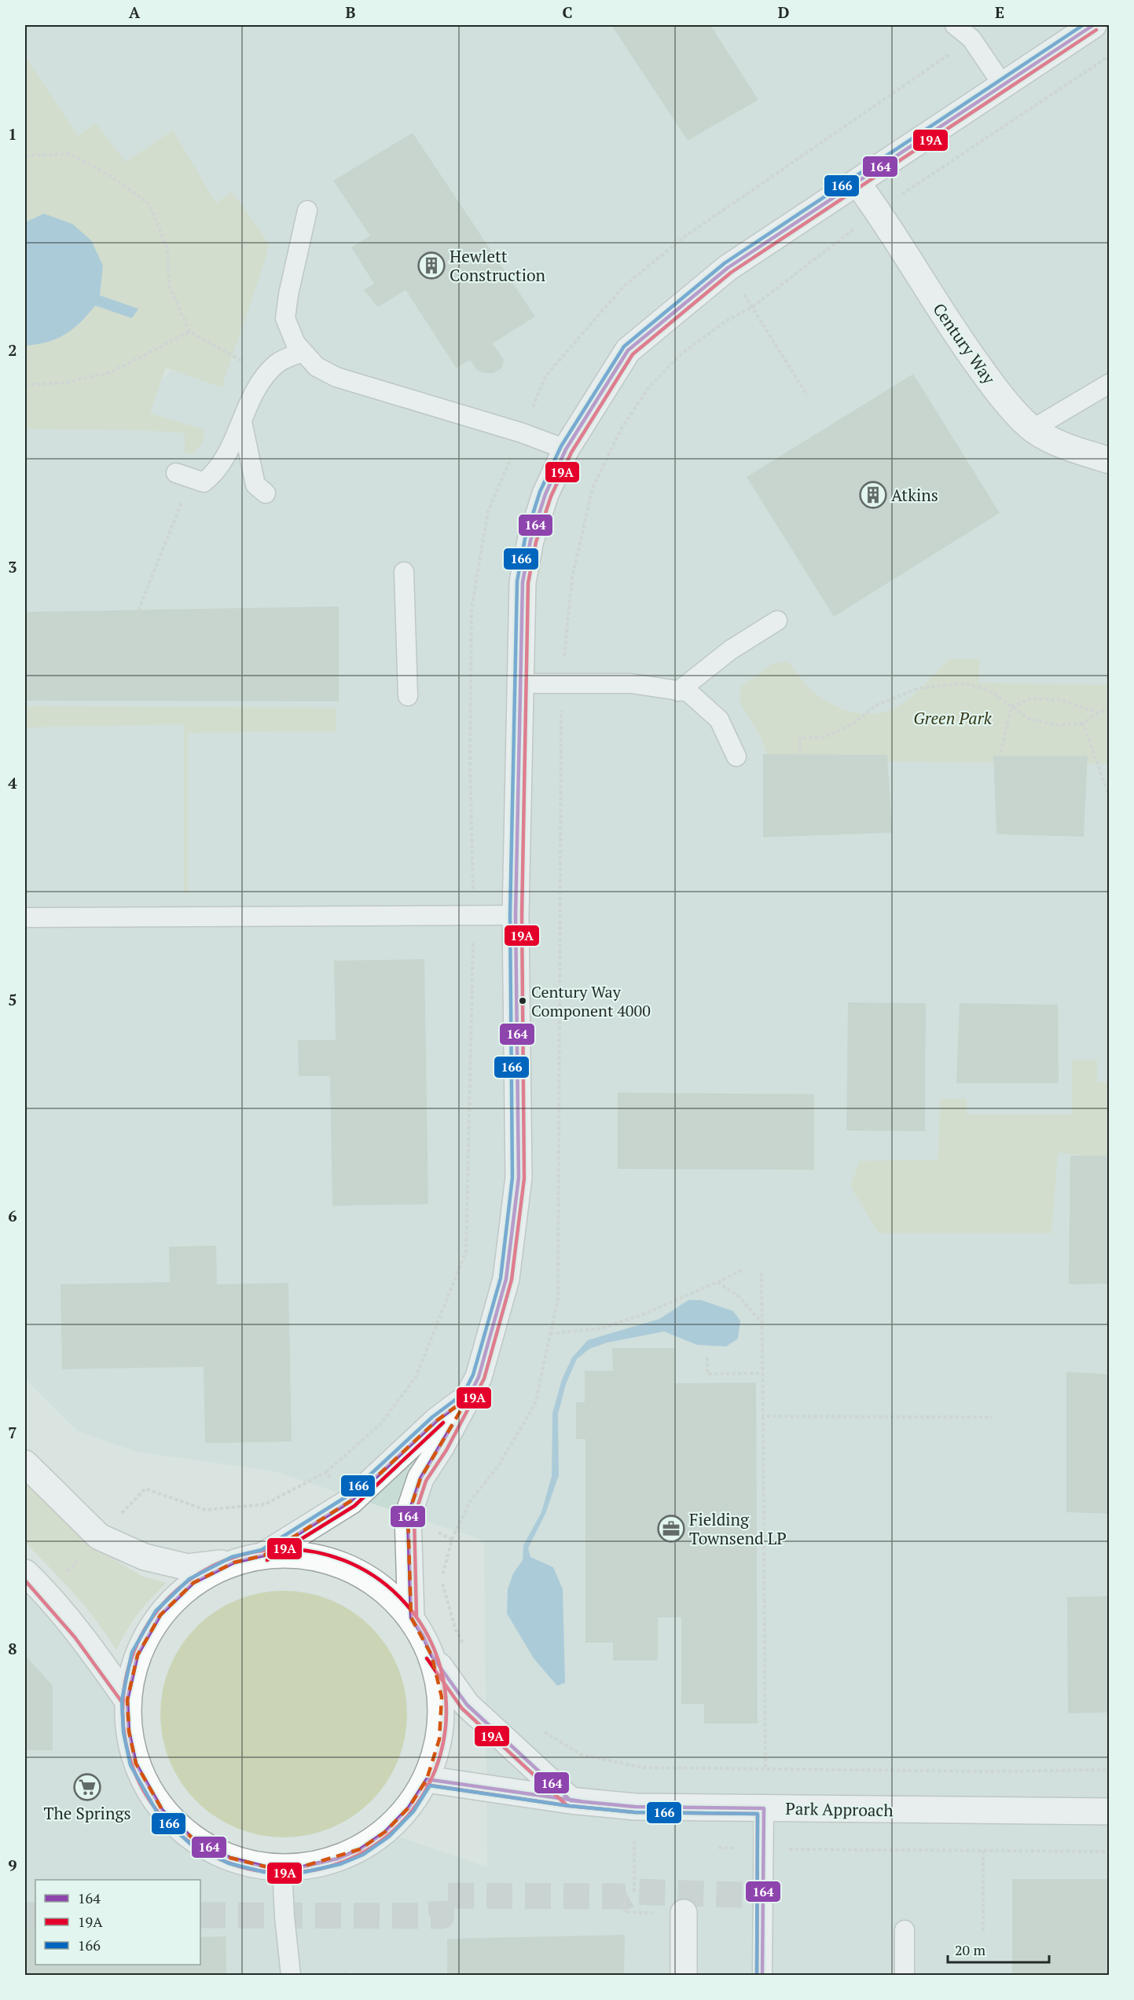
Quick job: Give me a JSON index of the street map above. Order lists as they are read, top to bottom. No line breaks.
{"streets":{"street":["Century Way","Park Approach"]},"parks":["Green Park"],"places":{"building":["Hewlett Construction","Atkins"],"other":["Century Way Component 4000"],"office":["Fielding Townsend LP"],"supermarket":["The Springs"]},"lines":["transit line 164","transit line 166","transit line 19A"],"legend":["164","19A","166"],"scale_bar":"20 m","grid":{"columns":["A","B","C","D","E"],"rows":["1","2","3","4","5","6","7","8","9"]}}
